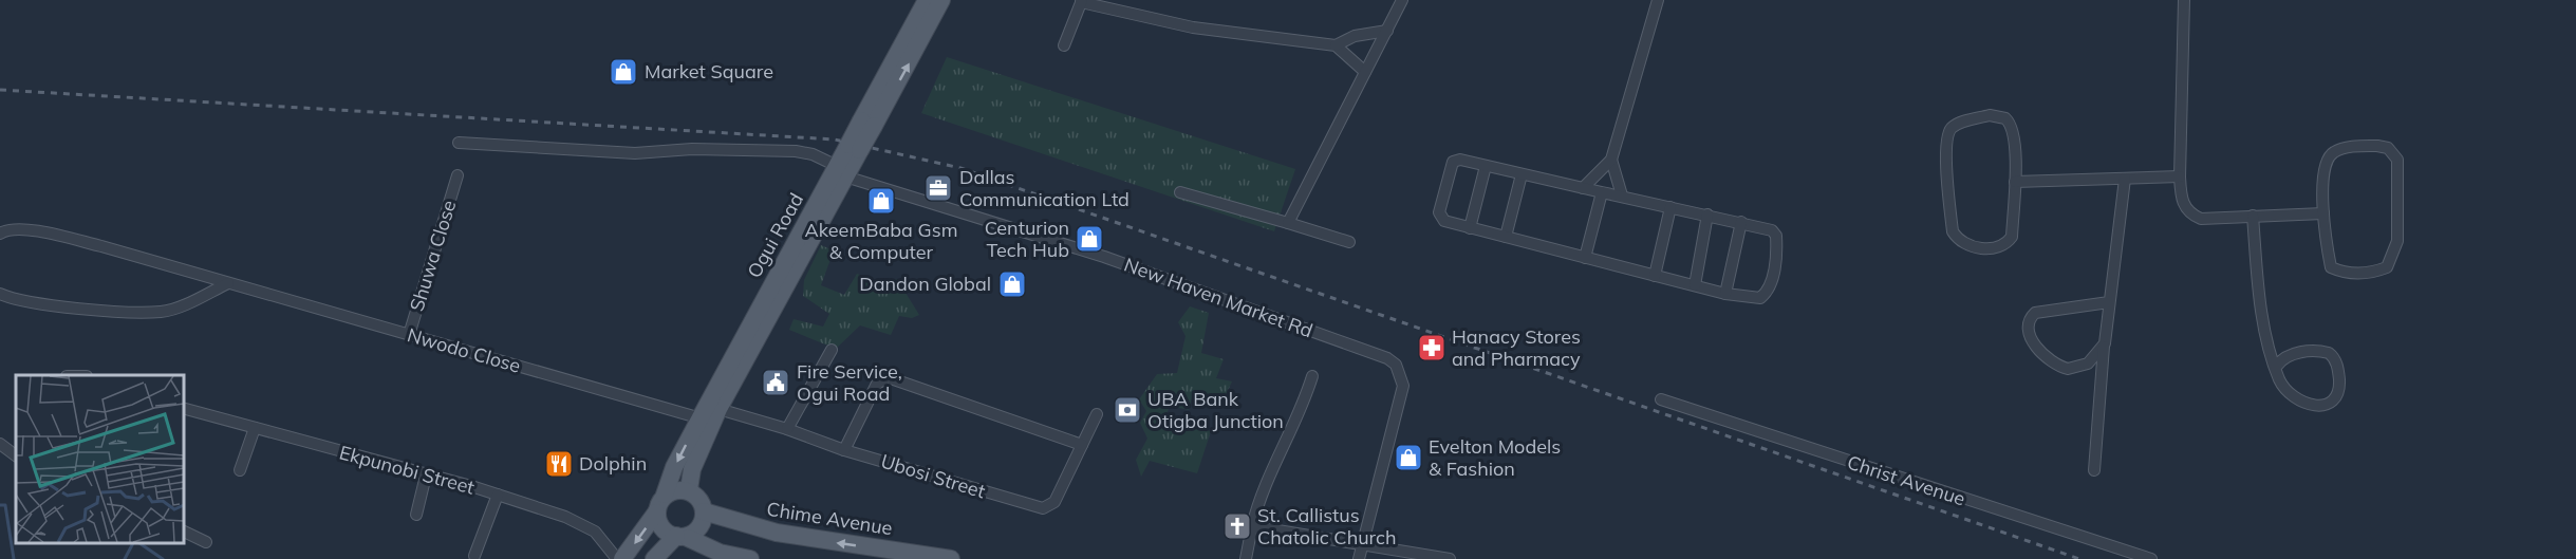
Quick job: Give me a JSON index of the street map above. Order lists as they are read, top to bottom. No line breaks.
{"streets":{"main road":["Ogui Road","Chime Avenue"],"street":["Shuwa Close","New Haven Market Rd","Nwodo Close","Ekpunobi Street","Ubosi Street","Christ Avenue"]},"crossings":[["Ogui Road","New Haven Market Rd"],["Ogui Road","Nwodo Close"],["Ogui Road","Ubosi Street"],["Ogui Road","Chime Avenue"],["Shuwa Close","Nwodo Close"],["Nwodo Close","Ubosi Street"]],"places":{"shop":["Market Square","AkeemBaba Gsm & Computer","Centurion Tech Hub","Dandon Global","Evelton Models & Fashion"],"office":["Dallas Communication Ltd"],"pharmacy":["Hanacy Stores and Pharmacy"],"public building":["Fire Service, Ogui Road"],"bank":["UBA Bank Otigba Junction"],"restaurant":["Dolphin"],"church":["St. Callistus Chatolic Church"]}}
